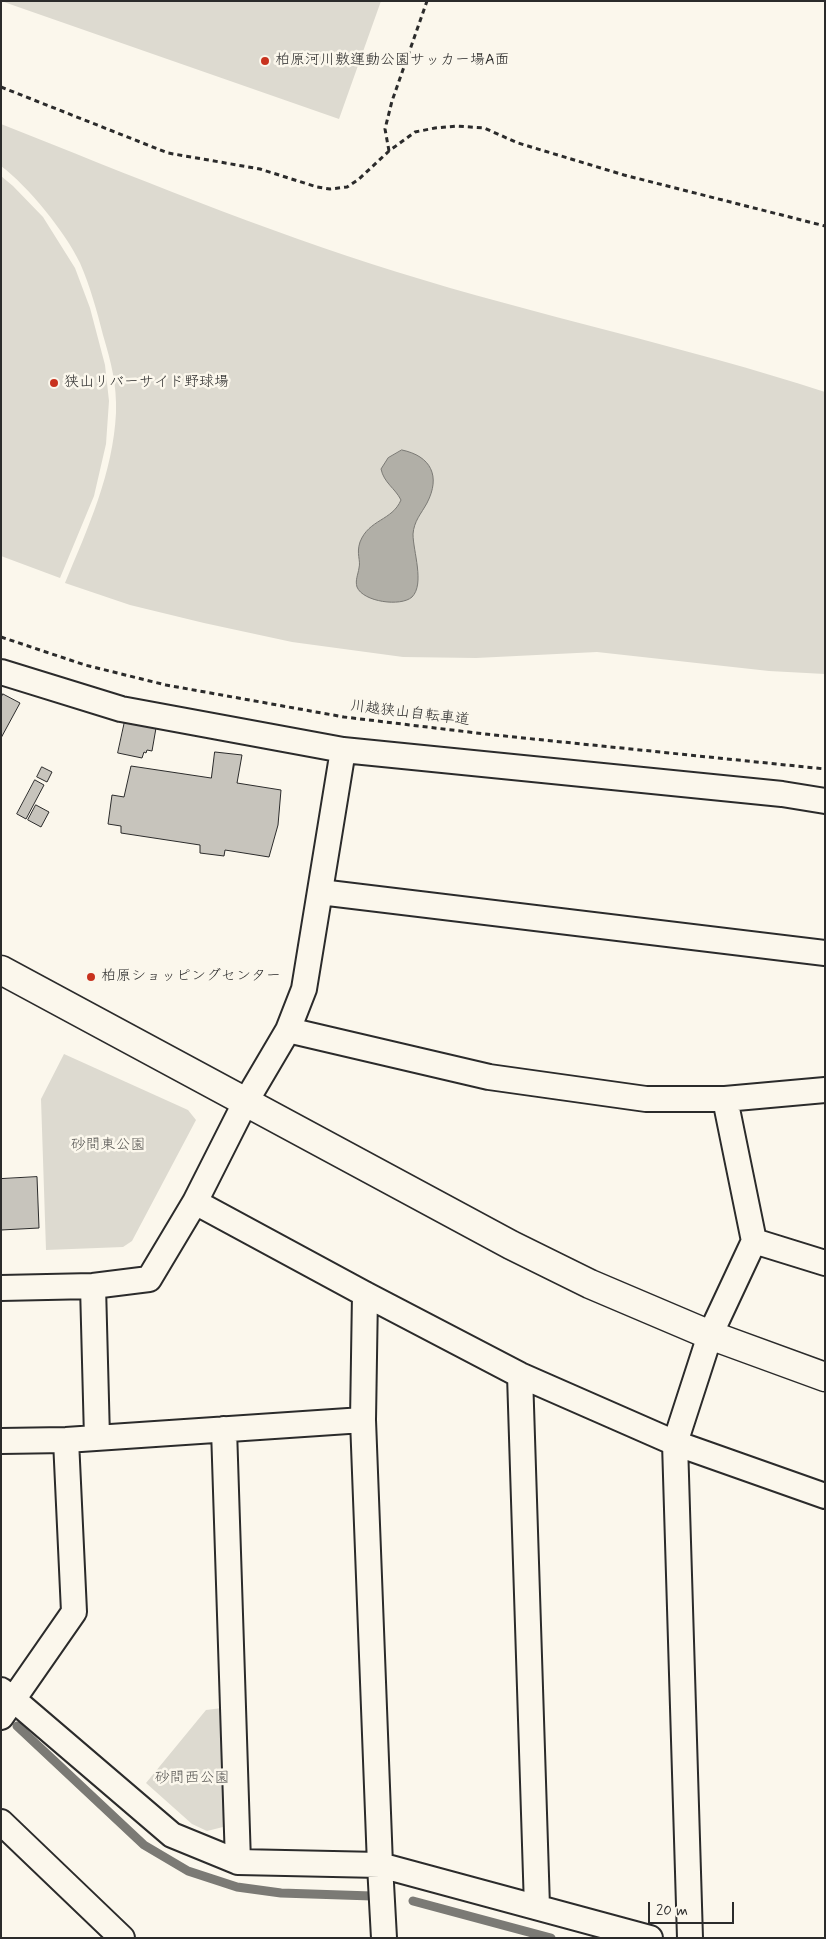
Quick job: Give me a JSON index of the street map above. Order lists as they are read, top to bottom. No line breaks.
{"streets":{"path":["川越狭山自転車道"]},"parks":["砂間東公園","砂間西公園"],"places":["柏原河川敷運動公園サッカー場A面","狭山リバーサイド野球場","柏原ショッピングセンター"],"scale_bar":"20 m"}
